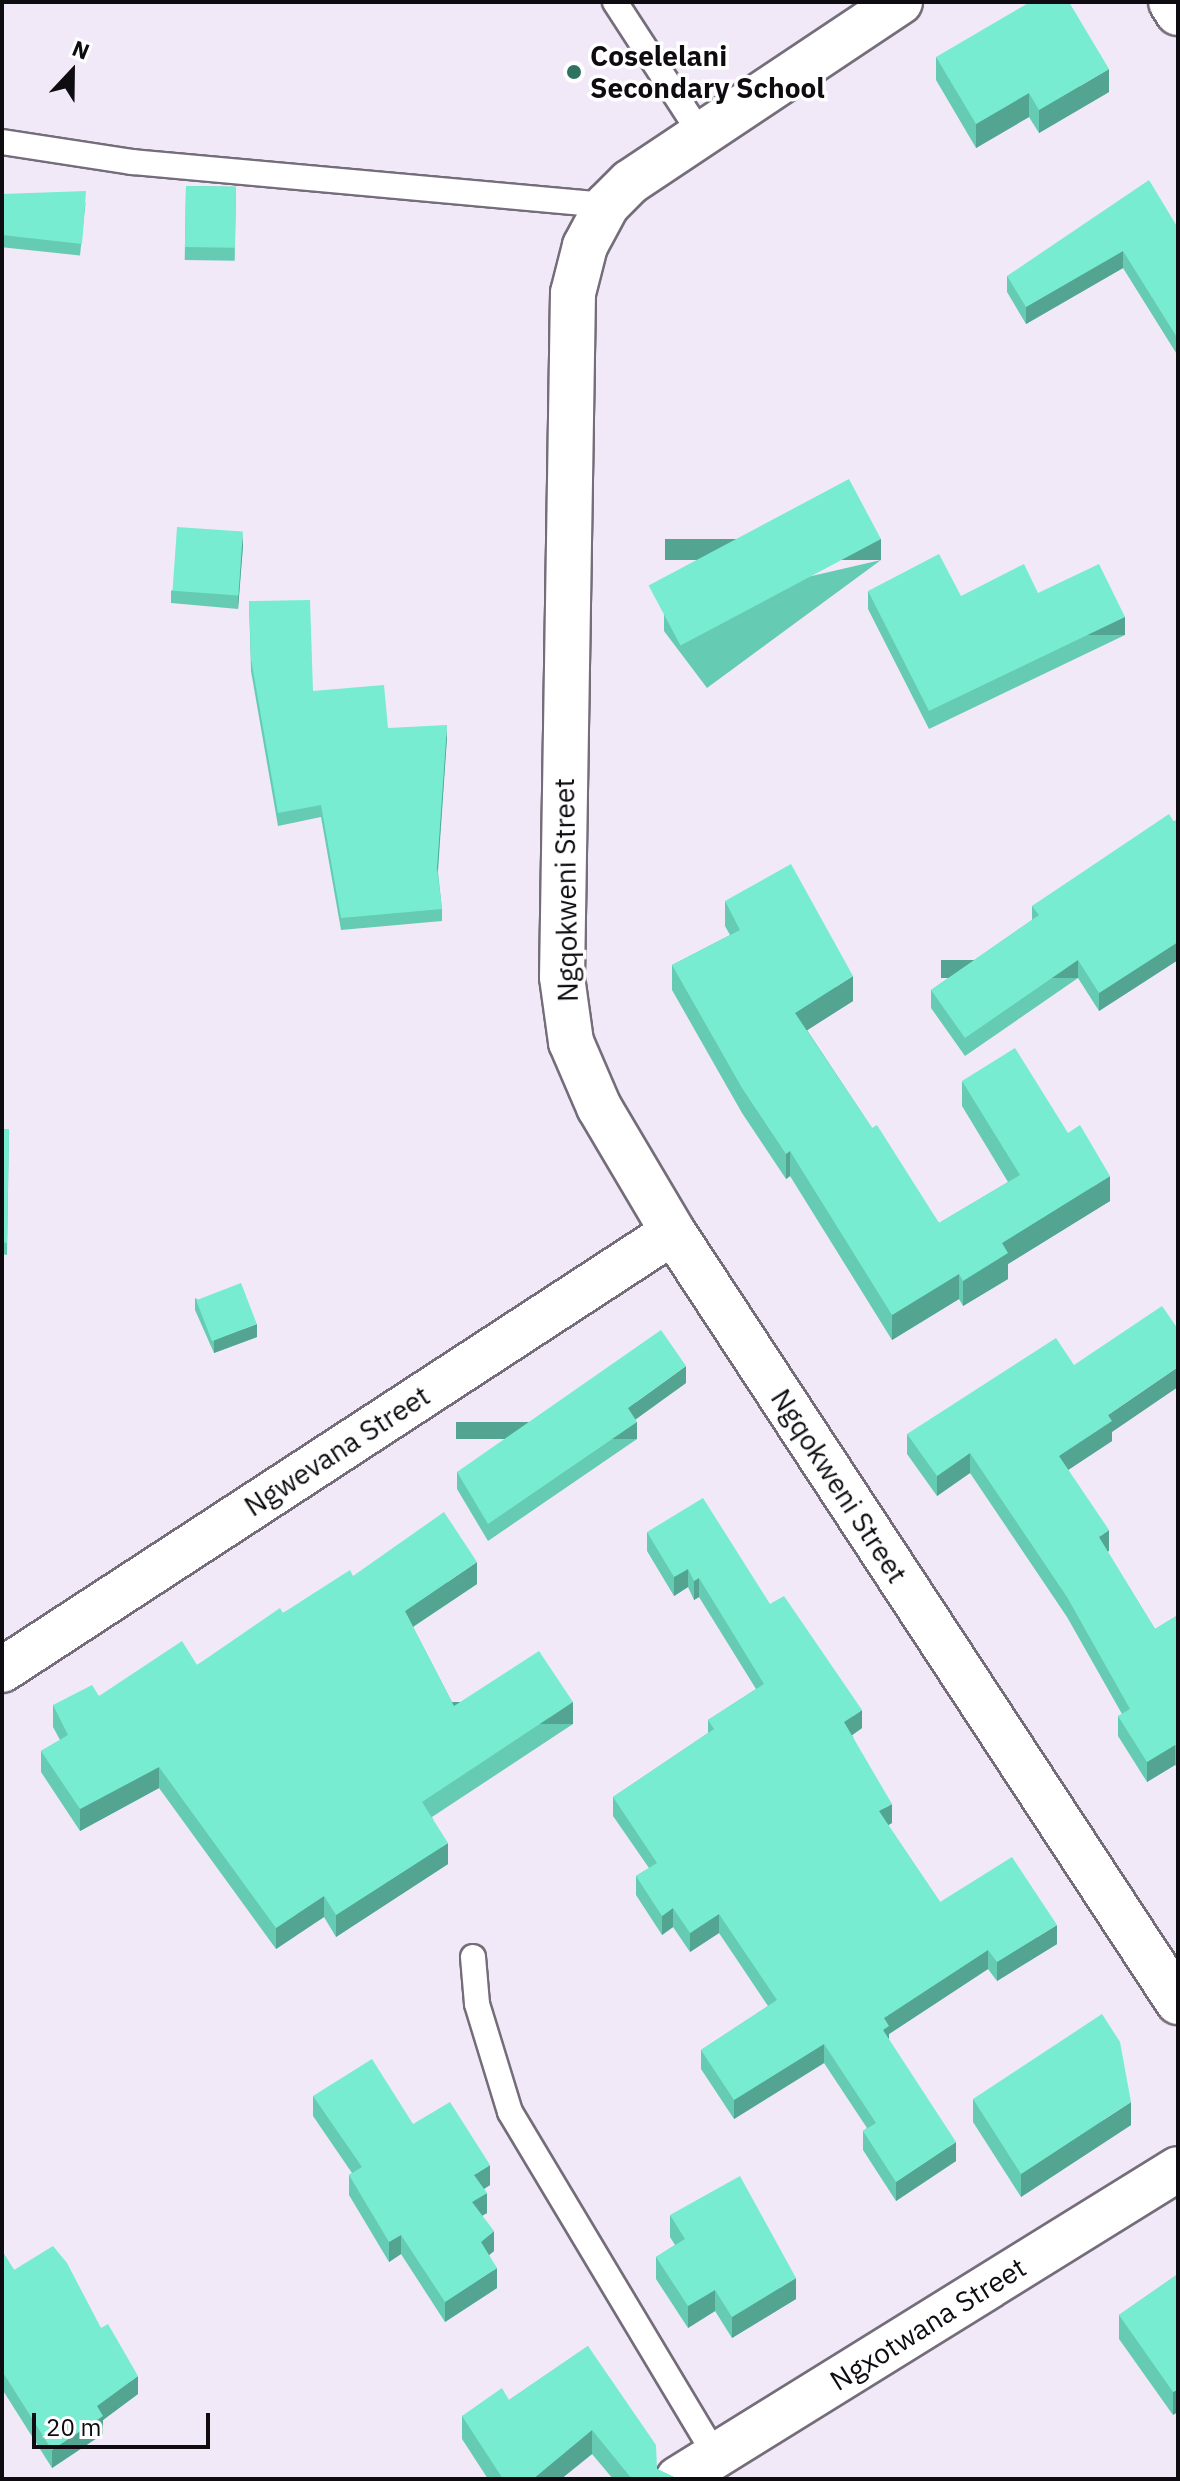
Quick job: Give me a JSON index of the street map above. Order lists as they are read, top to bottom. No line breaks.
{"streets":{"street":["Ngqokweni Street","Ngwevana Street","Ngxotwana Street"]},"crossings":[["Ngqokweni Street","Ngwevana Street"]],"places":["Coselelani Secondary School"],"scale_bar":"20 m","north":"top"}
